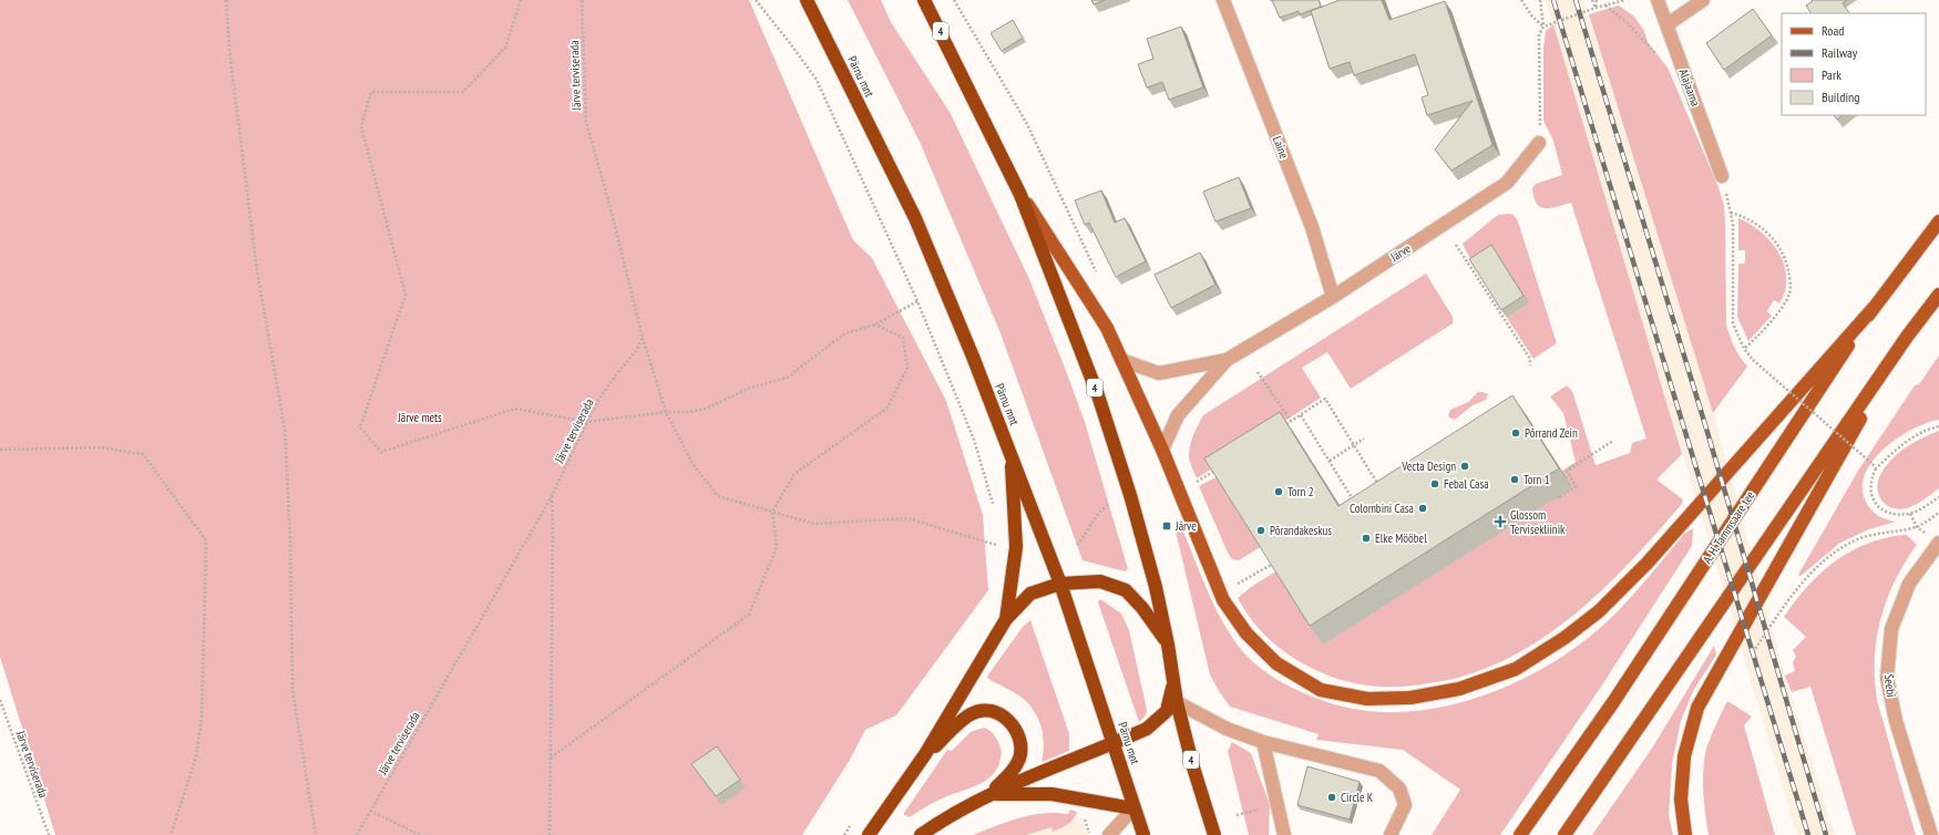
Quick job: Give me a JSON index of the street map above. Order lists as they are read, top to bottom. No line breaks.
{"streets":{"highway":["4","Pärnu mnt"],"main road":["A. H. Tammsaare tee"],"street":["Alajaama","Laine","Järve","Seebi"],"path":["Järve terviserada"]},"crossings":[["Laine","Järve"]],"parks":["Järve mets"],"places":{"other":["Põrrand Zein","Vecta Design","Torn 1","Febal Casa","Torn 2","Colombini Casa","Põrandakeskus","Elke Mööbel","Circle K"],"health":["Glossom Tervisekliinik"],"transit":["Järve"]},"legend":["Road","Railway","Park","Building"]}
